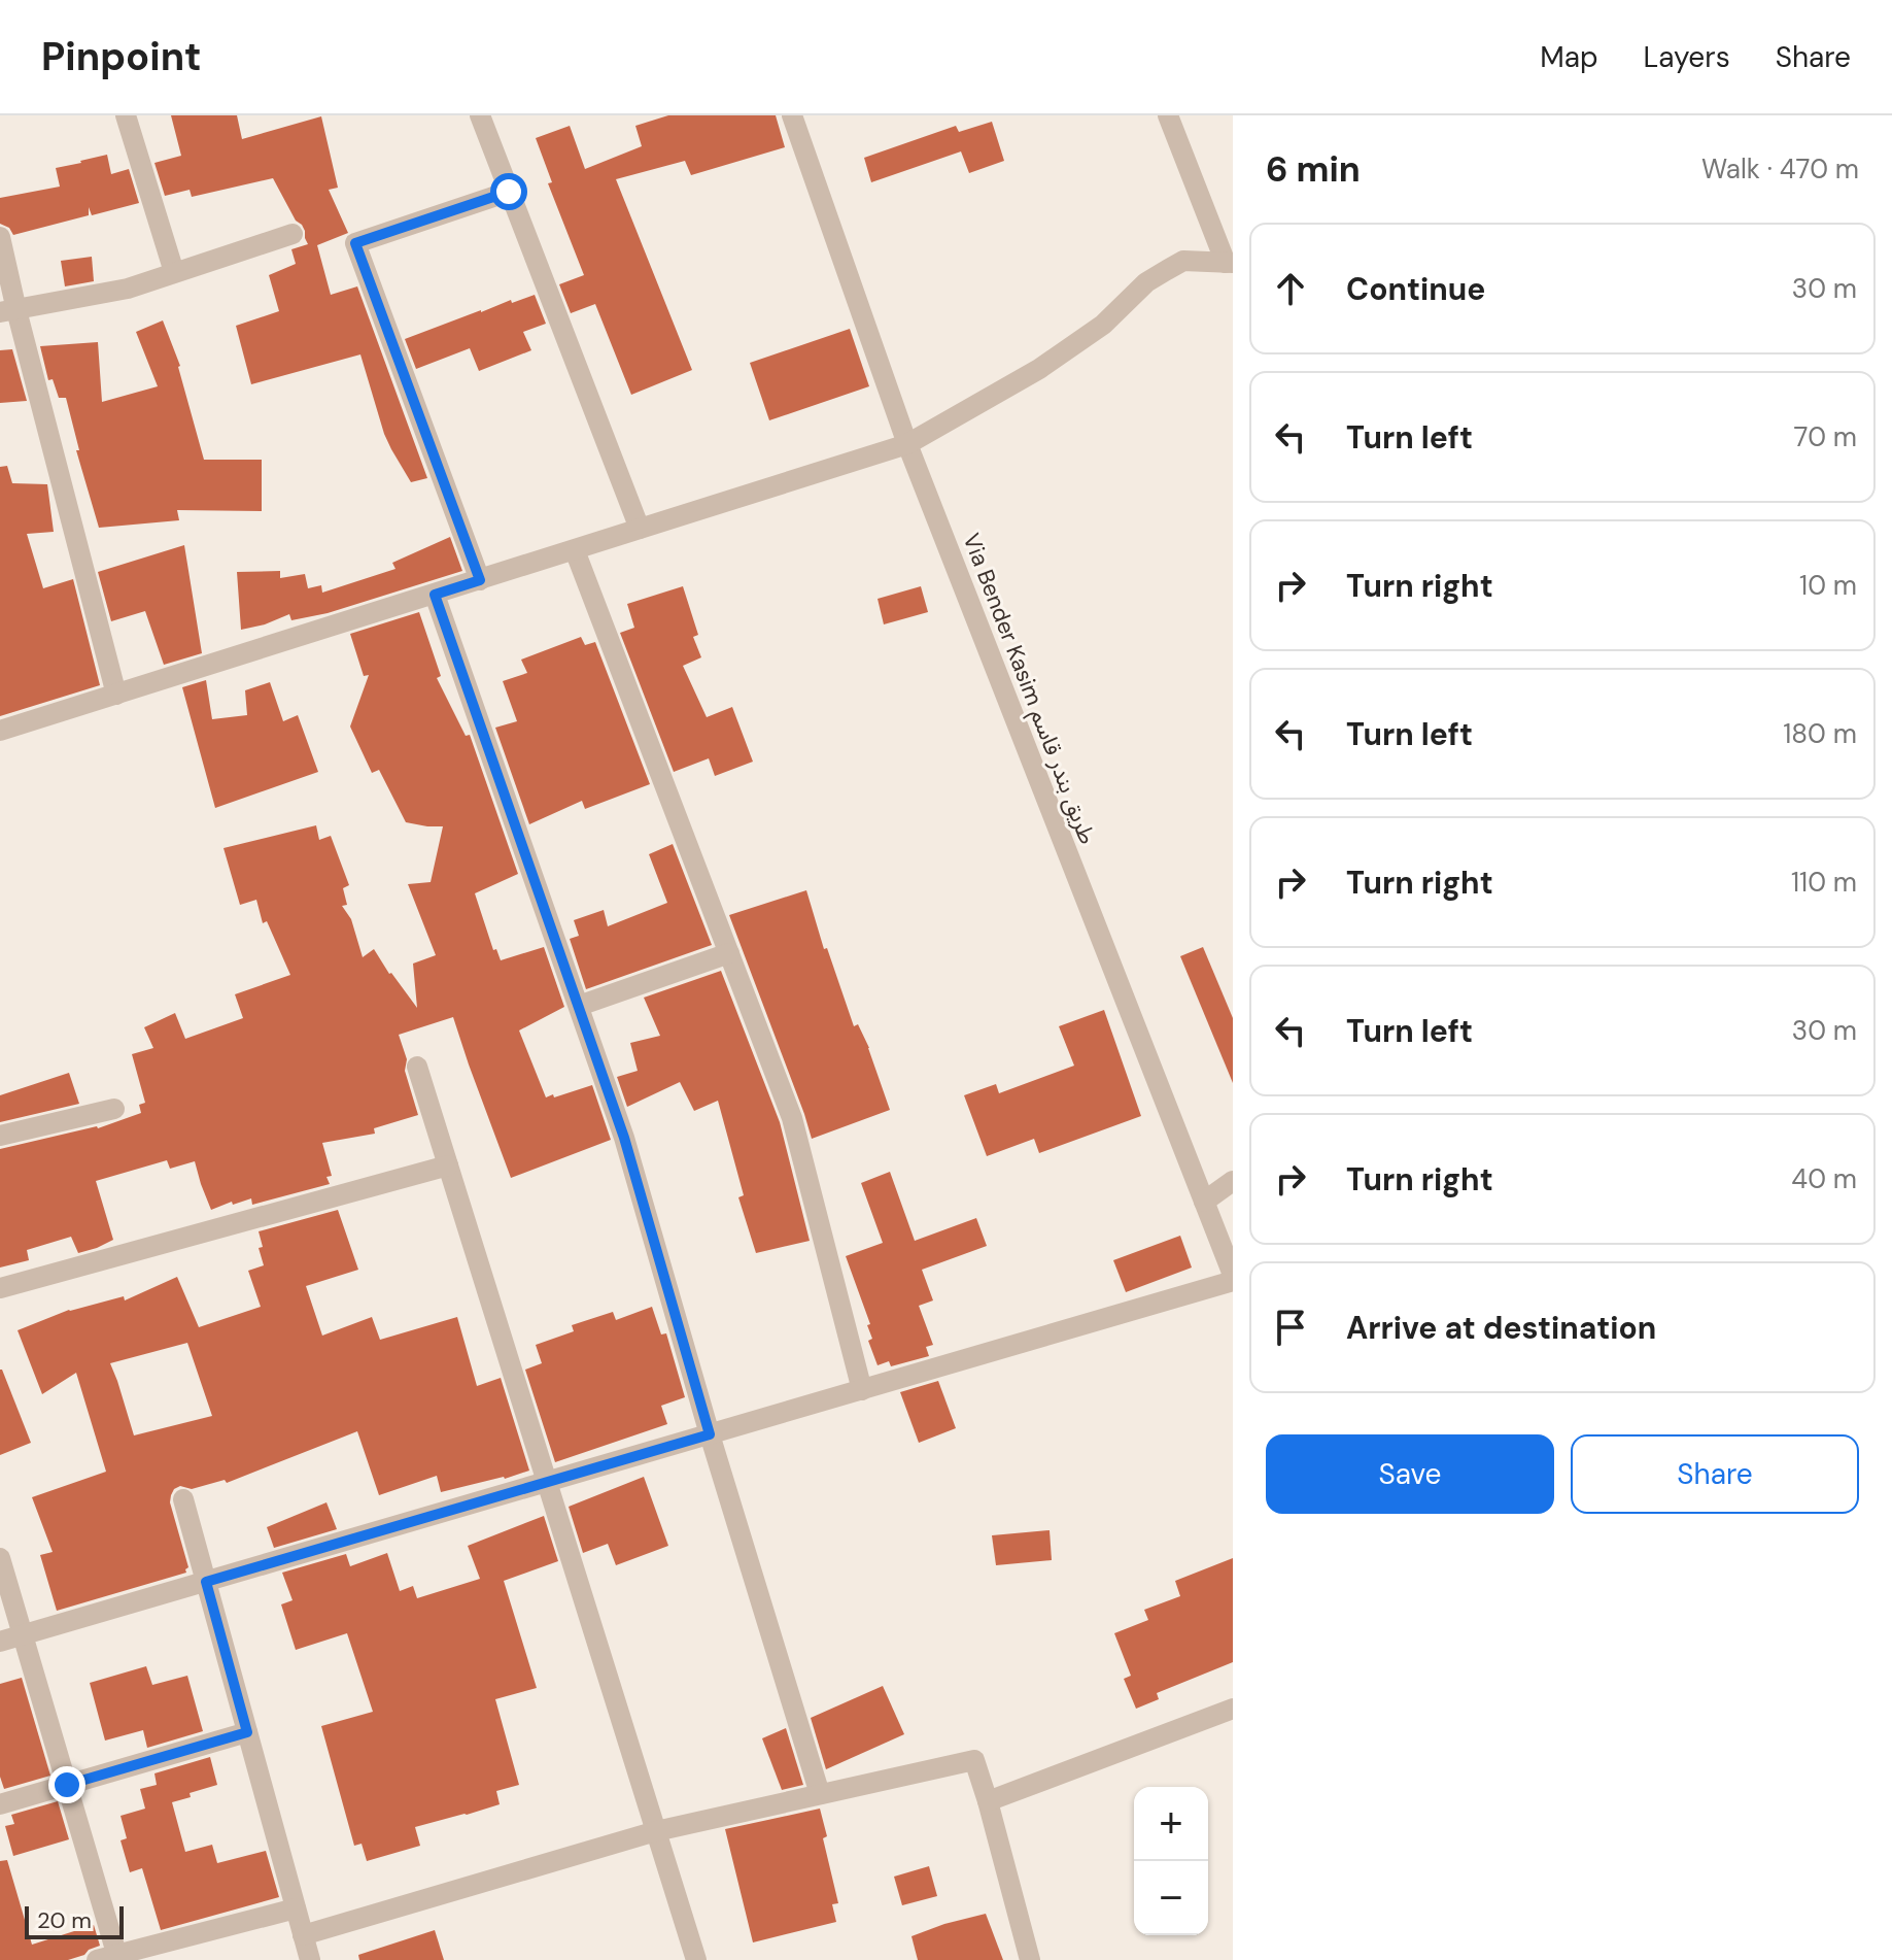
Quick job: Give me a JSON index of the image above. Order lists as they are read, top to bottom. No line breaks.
{"streets":{"street":["Via Bender Kasim طريق بندر قاسم"]},"scale_bar":"20 m","page":{"header":"Pinpoint","nav":["Map","Layers","Share"],"heading":["6 min","Walk · 470 m"],"list":[["Continue","30 m"],["Turn left","70 m"],["Turn right","10 m"],["Turn left","180 m"],["Turn right","110 m"],["Turn left","30 m"],["Turn right","40 m"],"Arrive at destination"],"buttons":["Save","Share"],"map_buttons":["+","−"],"scale":"20 m"}}
